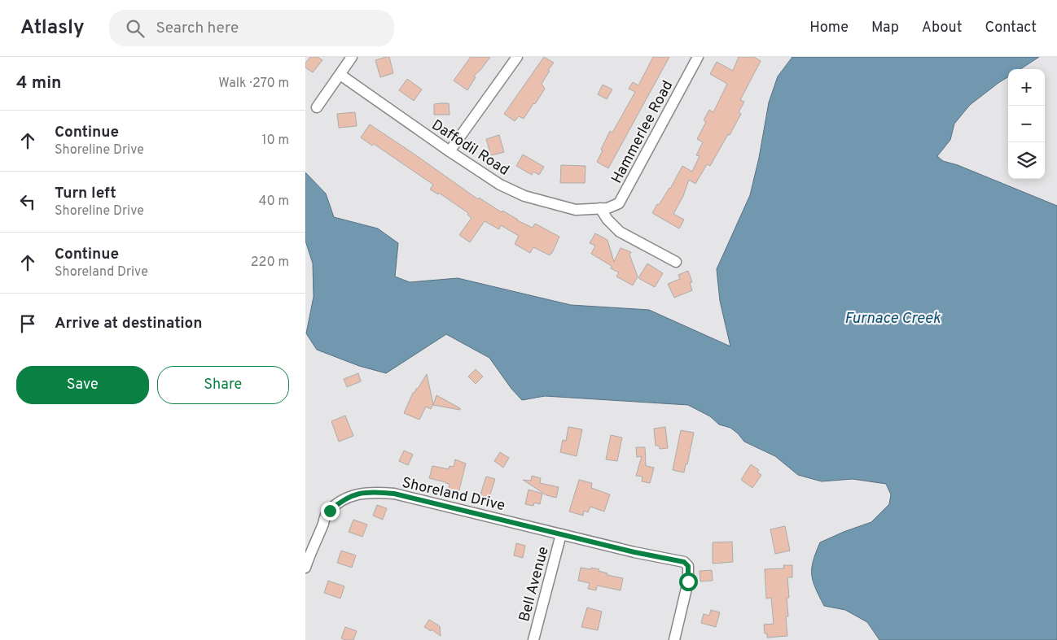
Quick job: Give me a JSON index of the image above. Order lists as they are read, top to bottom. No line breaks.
{"streets":{"street":["Hammerlee Road","Daffodil Road","Shoreland Drive","Bell Avenue"]},"crossings":[["Hammerlee Road","Daffodil Road"],["Shoreland Drive","Bell Avenue"]],"water":["Furnace Creek"],"page":{"header":"Atlasly","search":"Search here","nav":["Home","Map","About","Contact"],"heading":["4 min","Walk · 270 m"],"map_buttons":["+","−"],"list":[["Continue","Shoreline Drive","10 m"],["Turn left","Shoreline Drive","40 m"],["Continue","Shoreland Drive","220 m"],"Arrive at destination"],"buttons":["Save","Share"]}}
